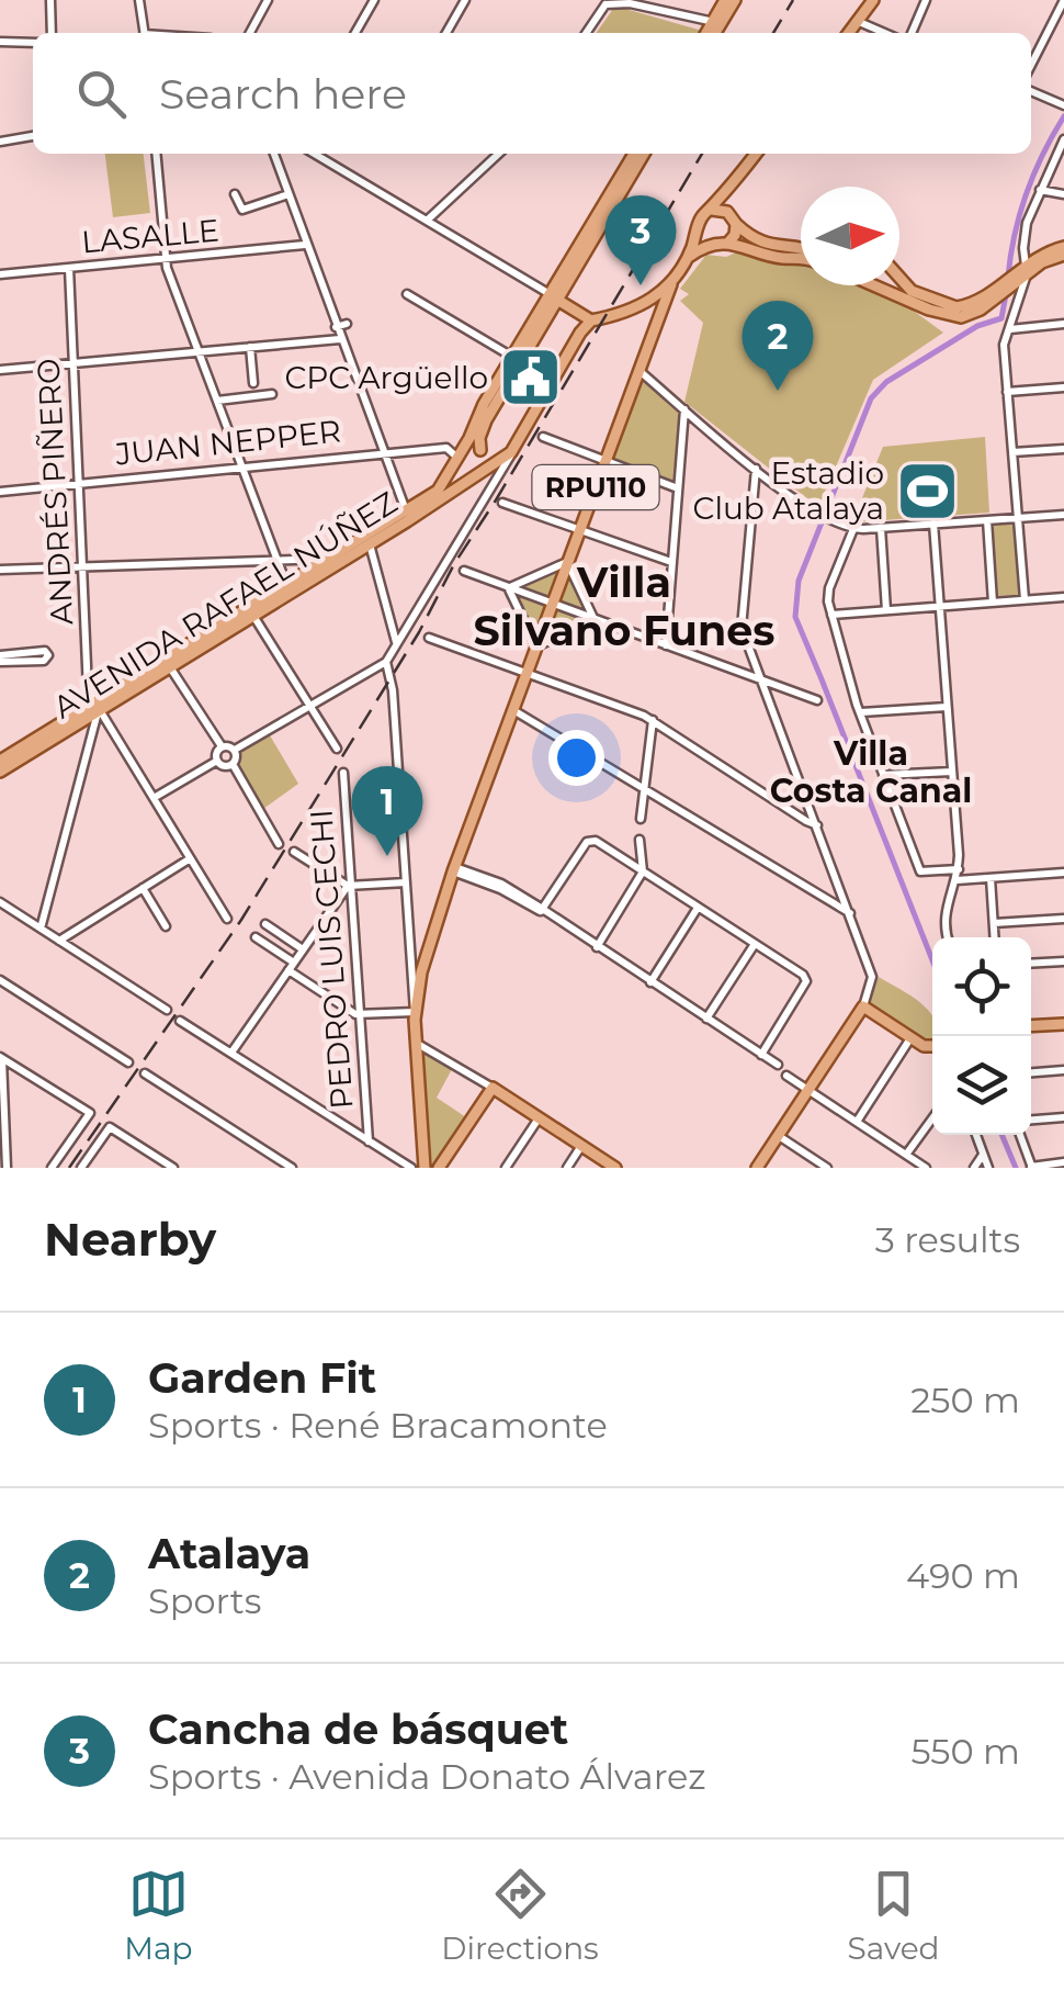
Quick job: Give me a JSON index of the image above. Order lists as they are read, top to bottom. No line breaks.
{"streets":{"main road":["RPU110","AVENIDA RAFAEL NÚÑEZ"],"street":["LASALLE","JUAN NEPPER","ANDRÉS PIÑERO","PEDRO LUIS CECHI"]},"crossings":[["LASALLE","ANDRÉS PIÑERO"],["JUAN NEPPER","RPU110"],["JUAN NEPPER","ANDRÉS PIÑERO"],["JUAN NEPPER","AVENIDA RAFAEL NÚÑEZ"],["RPU110","AVENIDA RAFAEL NÚÑEZ"],["ANDRÉS PIÑERO","AVENIDA RAFAEL NÚÑEZ"]],"districts":["Villa Silvano Funes","Villa Costa Canal"],"places":{"public building":["CPC Argüello"],"sports":["Estadio Club Atalaya"]},"north":"right","page":{"search":"Search here","pins":["3","2","1"],"heading":["Nearby","3 results"],"list":[{"mark":"1","name":"Garden Fit","note":"Sports · René Bracamonte","value":"250 m"},{"mark":"2","name":"Atalaya","note":"Sports","value":"490 m"},{"mark":"3","name":"Cancha de básquet","note":"Sports · Avenida Donato Álvarez","value":"550 m"}],"nav":["Map","Directions","Saved"]}}
